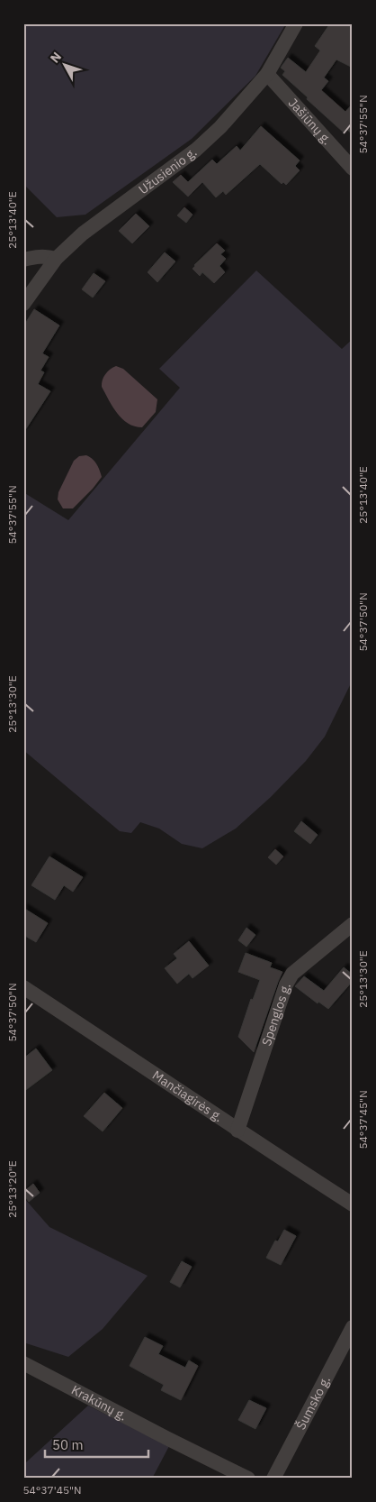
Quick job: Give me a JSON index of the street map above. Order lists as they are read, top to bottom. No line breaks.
{"streets":{"street":["Jašiūnų g.","Užusienio g.","Spenglos g.","Mančiagirės g.","Krakūnų g.","Šumsko g."]},"crossings":[["Jašiūnų g.","Užusienio g."],["Spenglos g.","Mančiagirės g."]],"scale_bar":"50 m","north":"top left","coordinates":["54°37'55\"N","25°13'40\"E","54°37'50\"N","25°13'30\"E","54°37'45\"N","25°13'20\"E"]}
